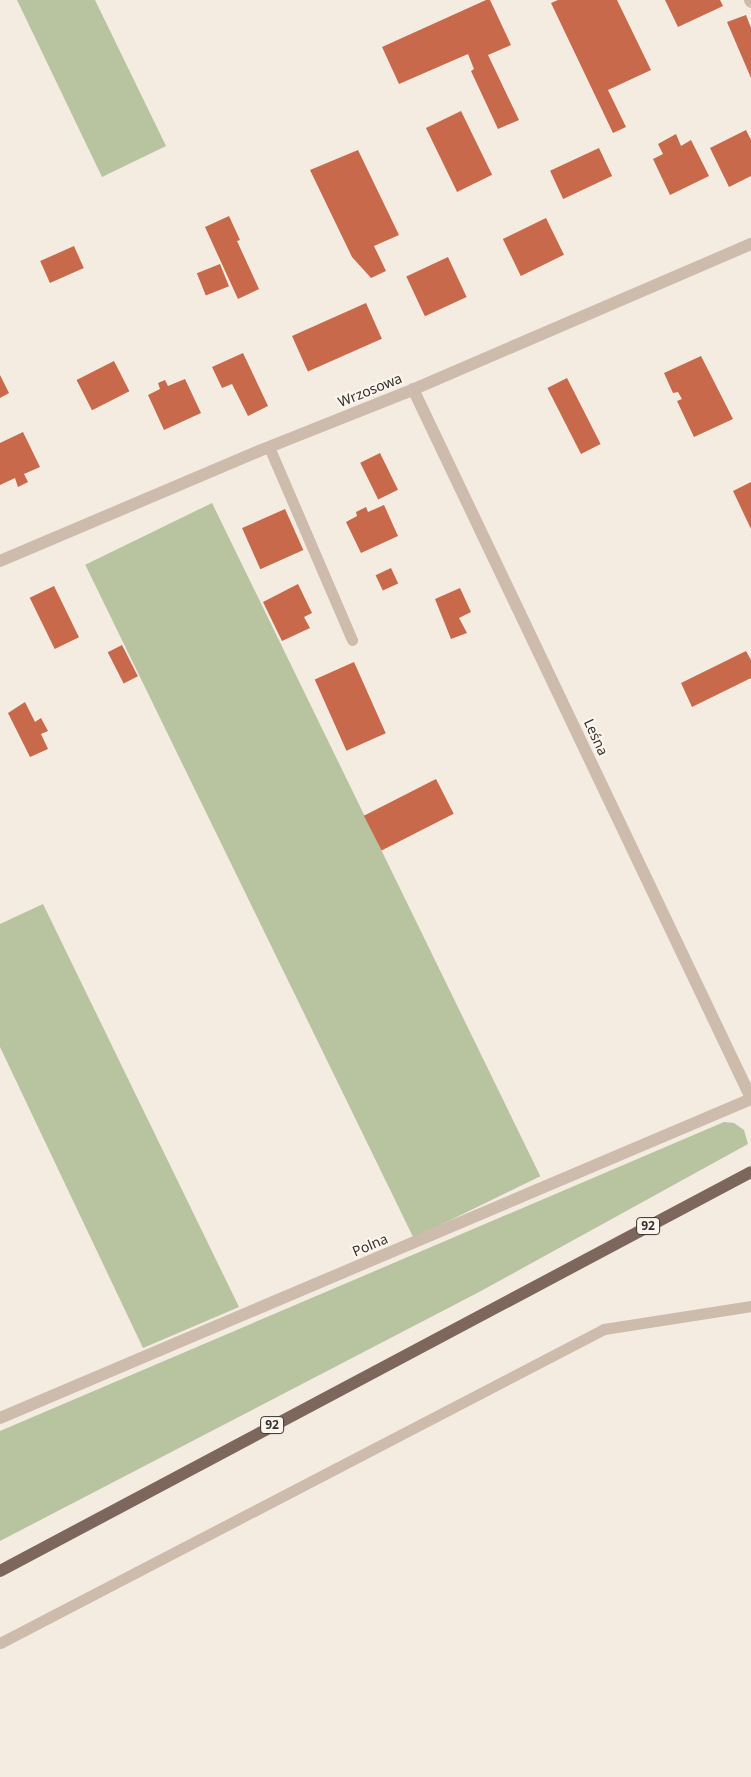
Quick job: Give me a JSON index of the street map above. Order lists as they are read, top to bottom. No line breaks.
{"streets":{"main road":["92"],"street":["Wrzosowa","Leśna","Polna"]},"crossings":[["Wrzosowa","Leśna"],["Leśna","Polna"]]}
